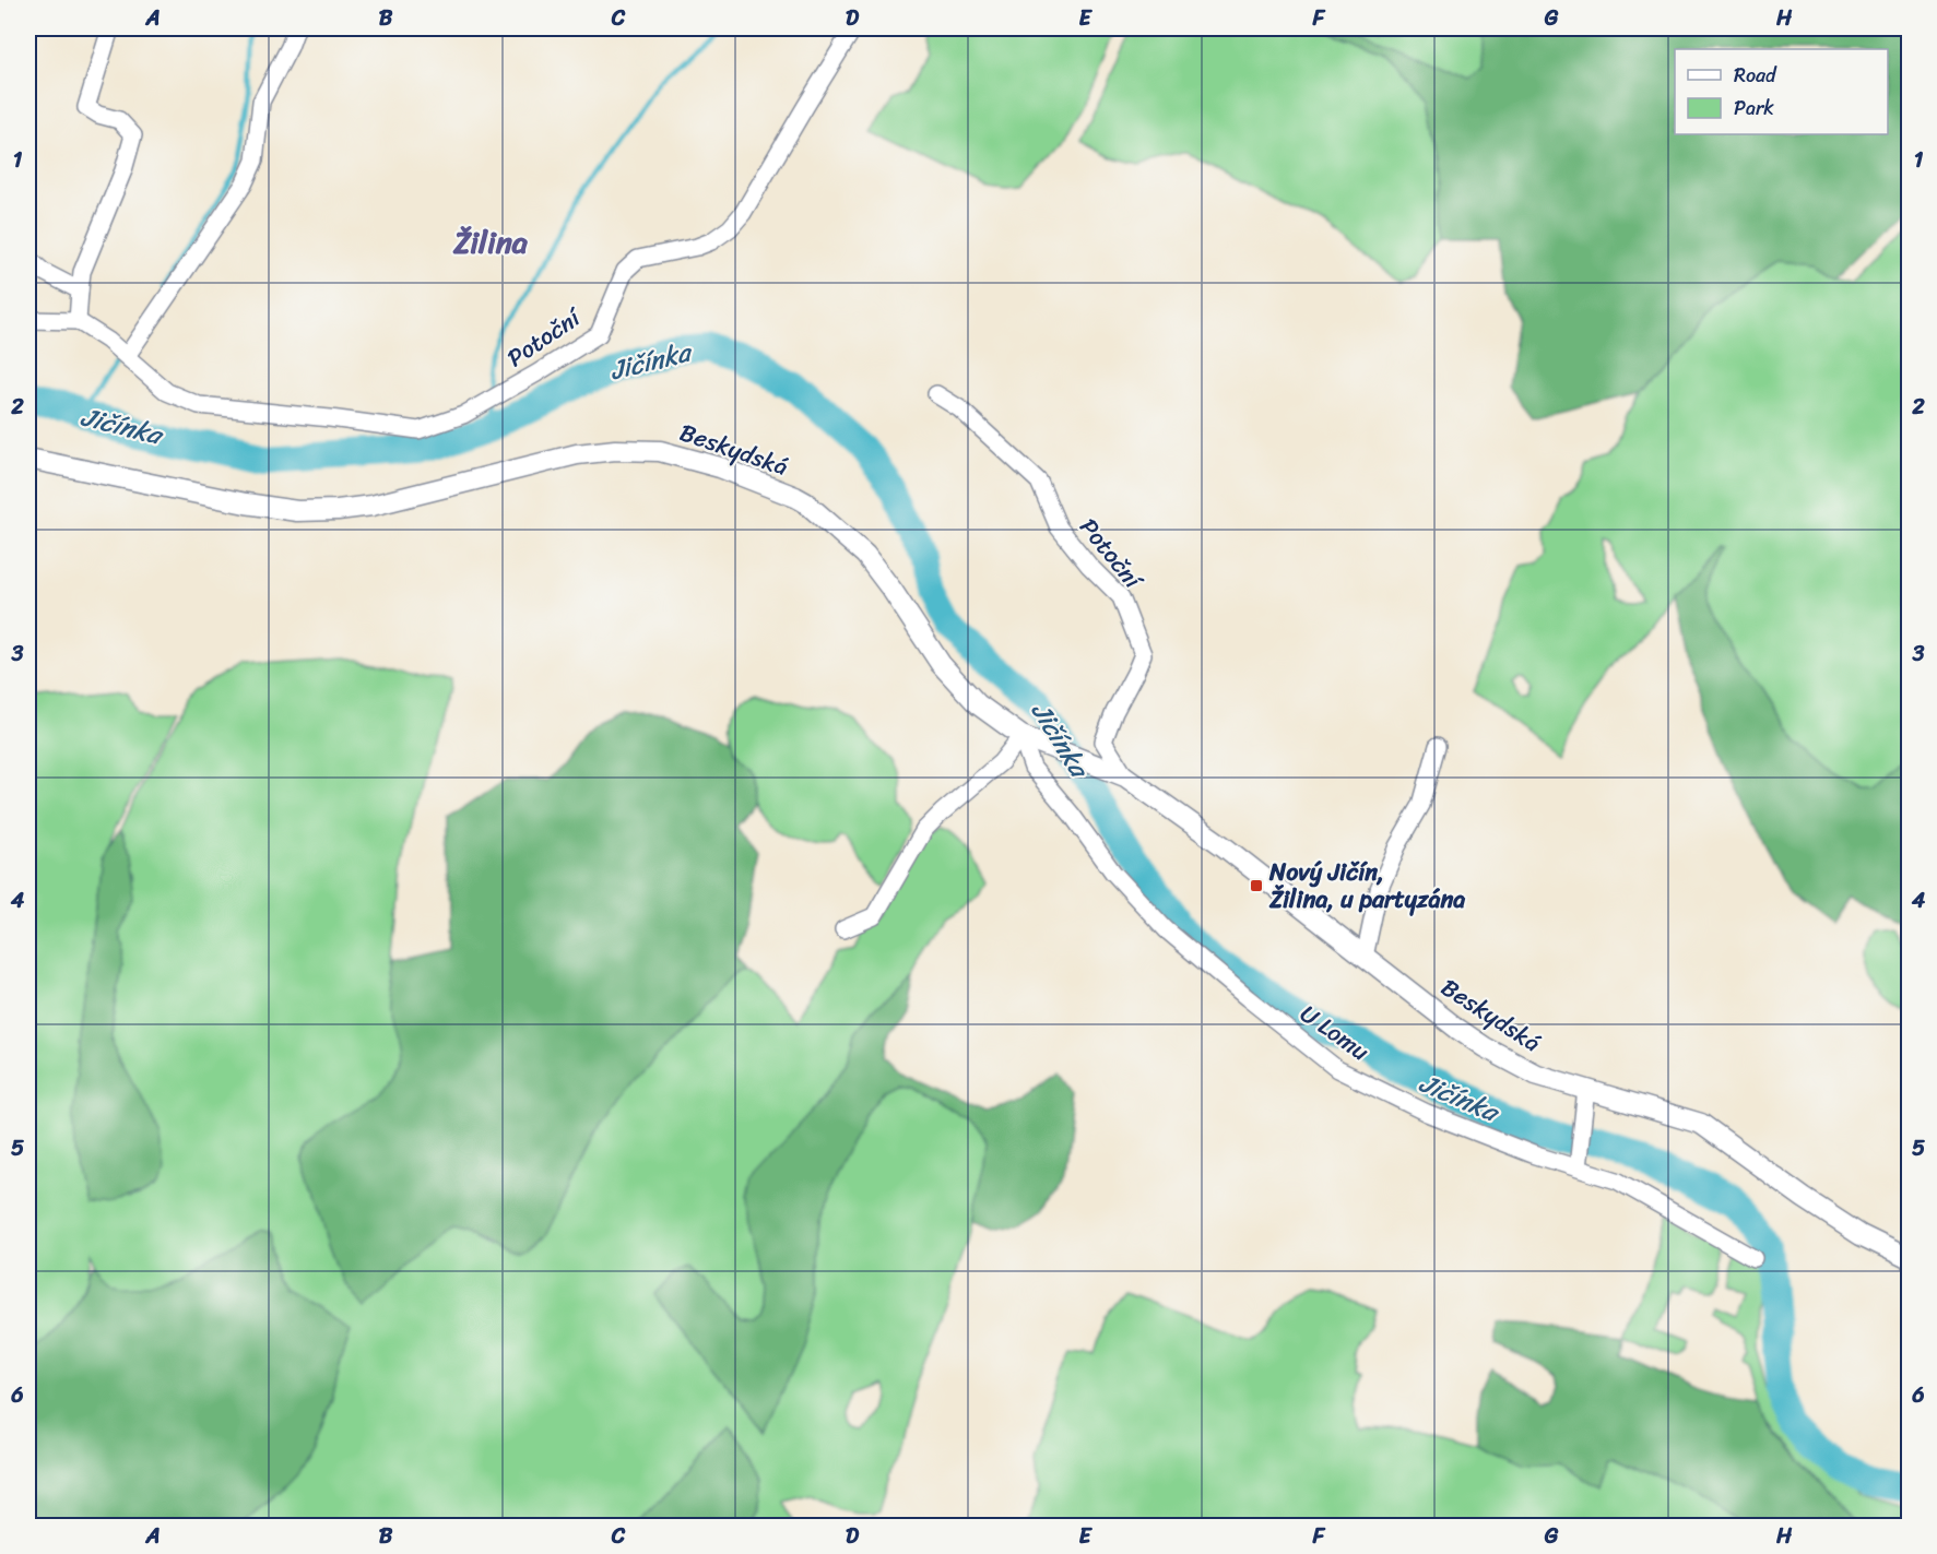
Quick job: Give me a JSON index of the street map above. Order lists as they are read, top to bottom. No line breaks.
{"streets":{"street":["Potoční","Beskydská","U Lomu"]},"crossings":[["Potoční","Beskydská"],["Beskydská","U Lomu"]],"districts":["Žilina"],"water":["Jičínka"],"places":{"transit":["Nový Jičín, Žilina, u partyzána"]},"legend":["Road","Park"],"grid":{"columns":["A","B","C","D","E","F","G","H"],"rows":["1","2","3","4","5","6"]}}
